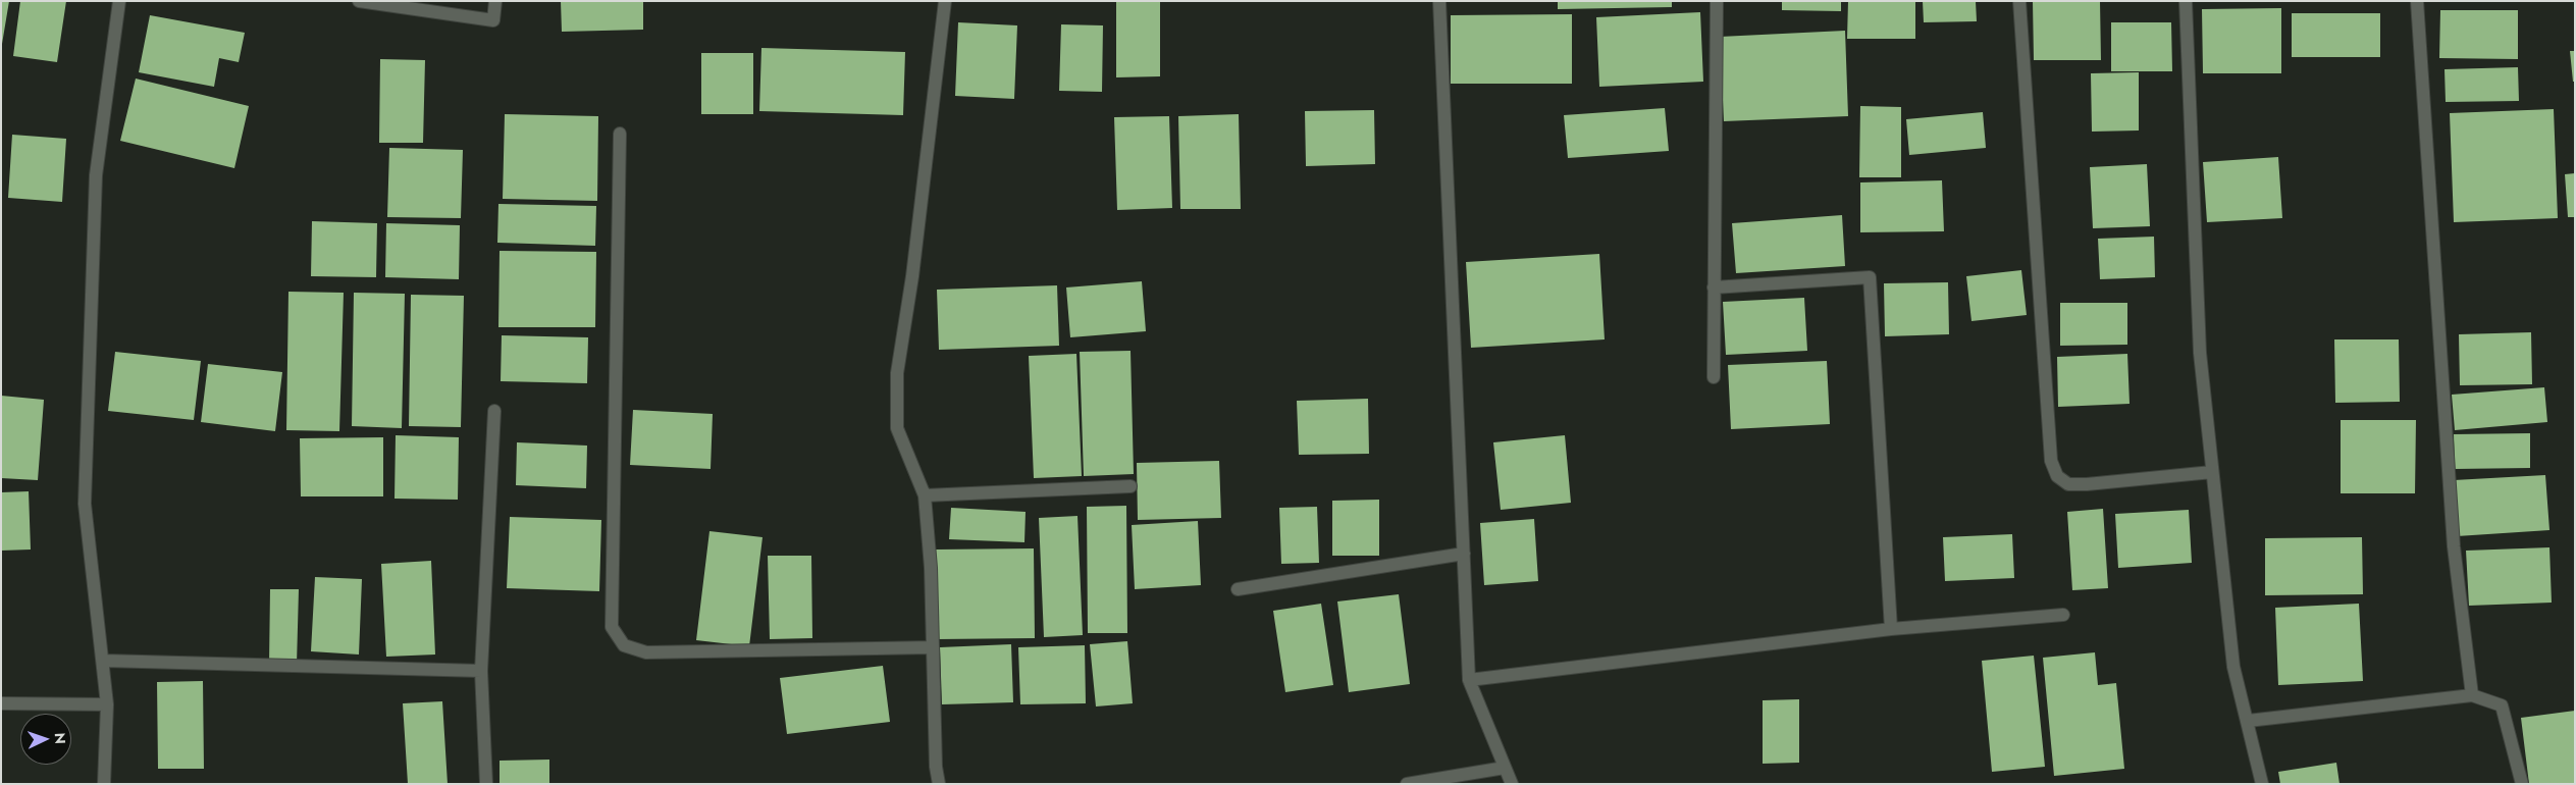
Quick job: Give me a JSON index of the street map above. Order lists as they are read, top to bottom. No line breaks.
{"north":"right"}
